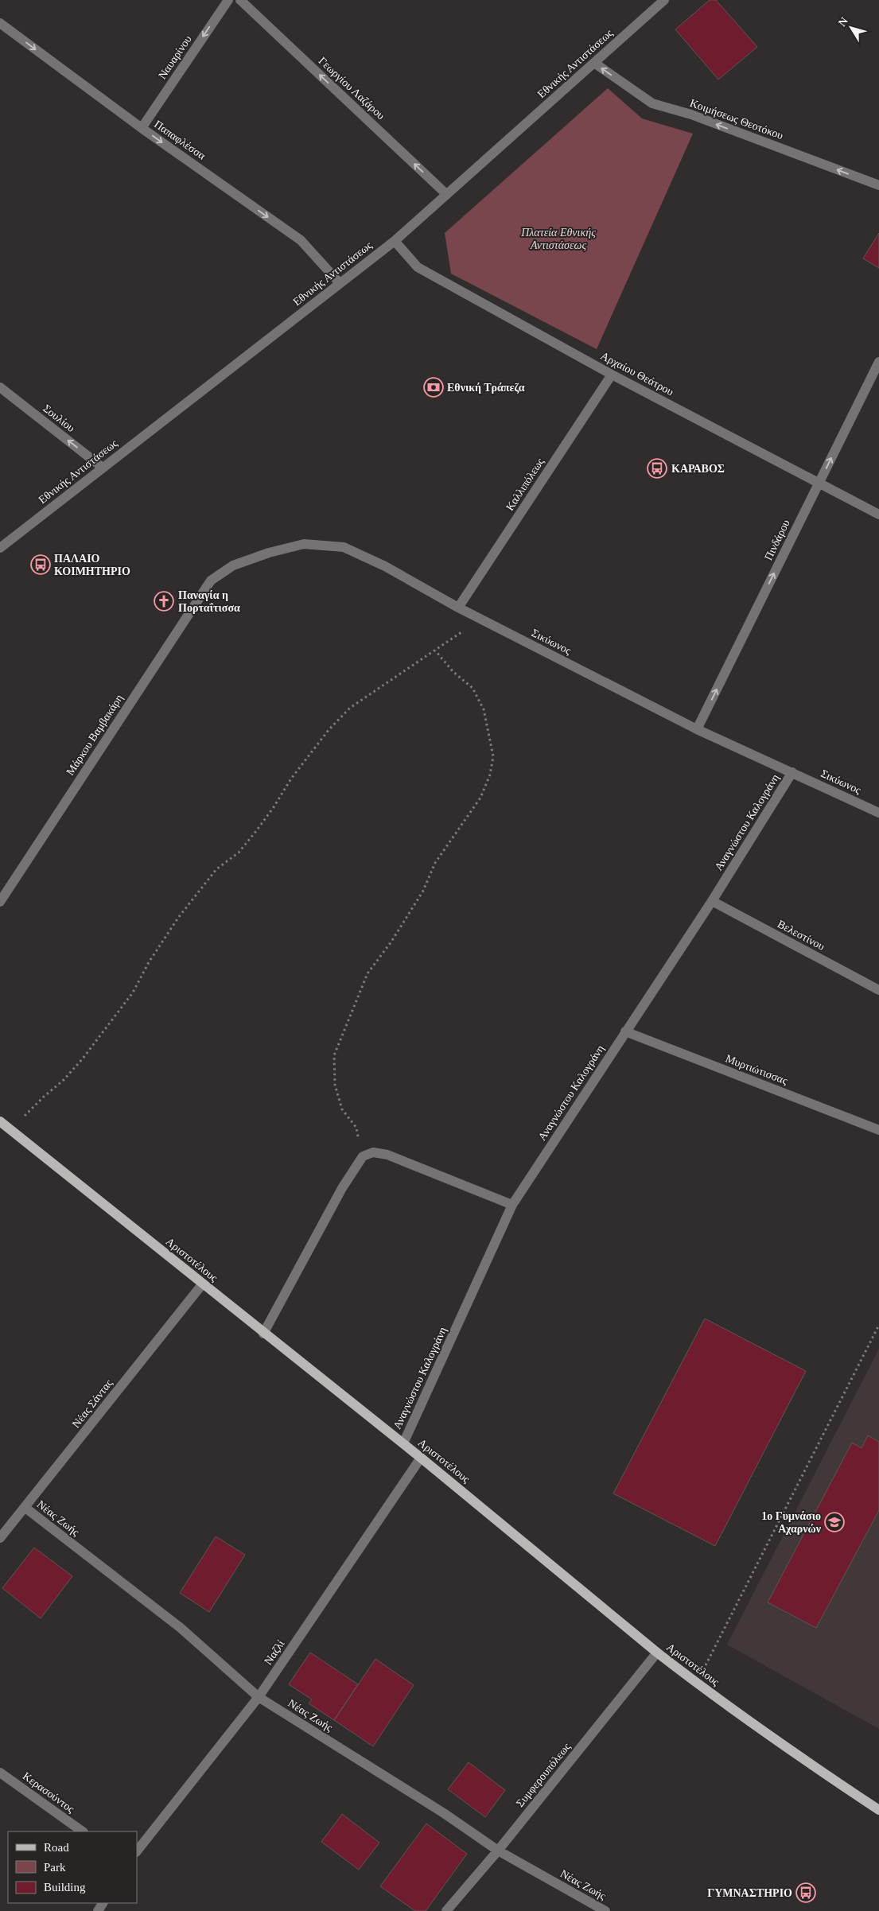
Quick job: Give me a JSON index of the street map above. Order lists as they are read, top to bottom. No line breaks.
{"streets":{"main road":["Αριστοτέλους"],"street":["Ναυαρίνου","Εθνικής Αντιστάσεως","Γεωργίου Λαζάρου","Κοιμήσεως Θεοτόκου","Παπαφλέσσα","Αρχαίου Θεάτρου","Σουλίου","Καλλιπόλεως","Πινδάρου","Σικύωνος","Μάρκου Βαμβακάρη","Αναγνώστου Καλογράνη","Βελεστίνου","Μυρτιώτισσας","Νέας Σάντας","Νέας Ζωής","Ναζλί","Συμφερουπόλεως","Κερασούντος"]},"crossings":[["Ναυαρίνου","Παπαφλέσσα"],["Εθνικής Αντιστάσεως","Γεωργίου Λαζάρου"],["Εθνικής Αντιστάσεως","Κοιμήσεως Θεοτόκου"],["Εθνικής Αντιστάσεως","Παπαφλέσσα"],["Εθνικής Αντιστάσεως","Αρχαίου Θεάτρου"],["Εθνικής Αντιστάσεως","Σουλίου"],["Αρχαίου Θεάτρου","Καλλιπόλεως"],["Αρχαίου Θεάτρου","Πινδάρου"],["Καλλιπόλεως","Σικύωνος"],["Πινδάρου","Σικύωνος"],["Σικύωνος","Μάρκου Βαμβακάρη"],["Σικύωνος","Αναγνώστου Καλογράνη"],["Αναγνώστου Καλογράνη","Βελεστίνου"],["Αναγνώστου Καλογράνη","Μυρτιώτισσας"],["Αναγνώστου Καλογράνη","Αριστοτέλους"],["Αριστοτέλους","Νέας Σάντας"],["Αριστοτέλους","Ναζλί"],["Αριστοτέλους","Συμφερουπόλεως"],["Νέας Σάντας","Νέας Ζωής"],["Νέας Ζωής","Ναζλί"],["Νέας Ζωής","Συμφερουπόλεως"]],"one_way":["Ναυαρίνου","Γεωργίου Λαζάρου","Κοιμήσεως Θεοτόκου","Παπαφλέσσα","Σουλίου","Πινδάρου"],"parks":["Πλατεία Εθνικής Αντιστάσεως"],"places":{"bank":["Εθνική Τράπεζα"],"bus stop":["ΚΑΡΑΒΟΣ","ΠΑΛΑΙΟ ΚΟΙΜΗΤΗΡΙΟ","ΓΥΜΝΑΣΤΗΡΙΟ"],"church":["Παναγία η Πορταΐτισσα"],"school or university":["1ο Γυμνάσιο Αχαρνών"]},"legend":["Road","Park","Building"],"north":"top left"}
